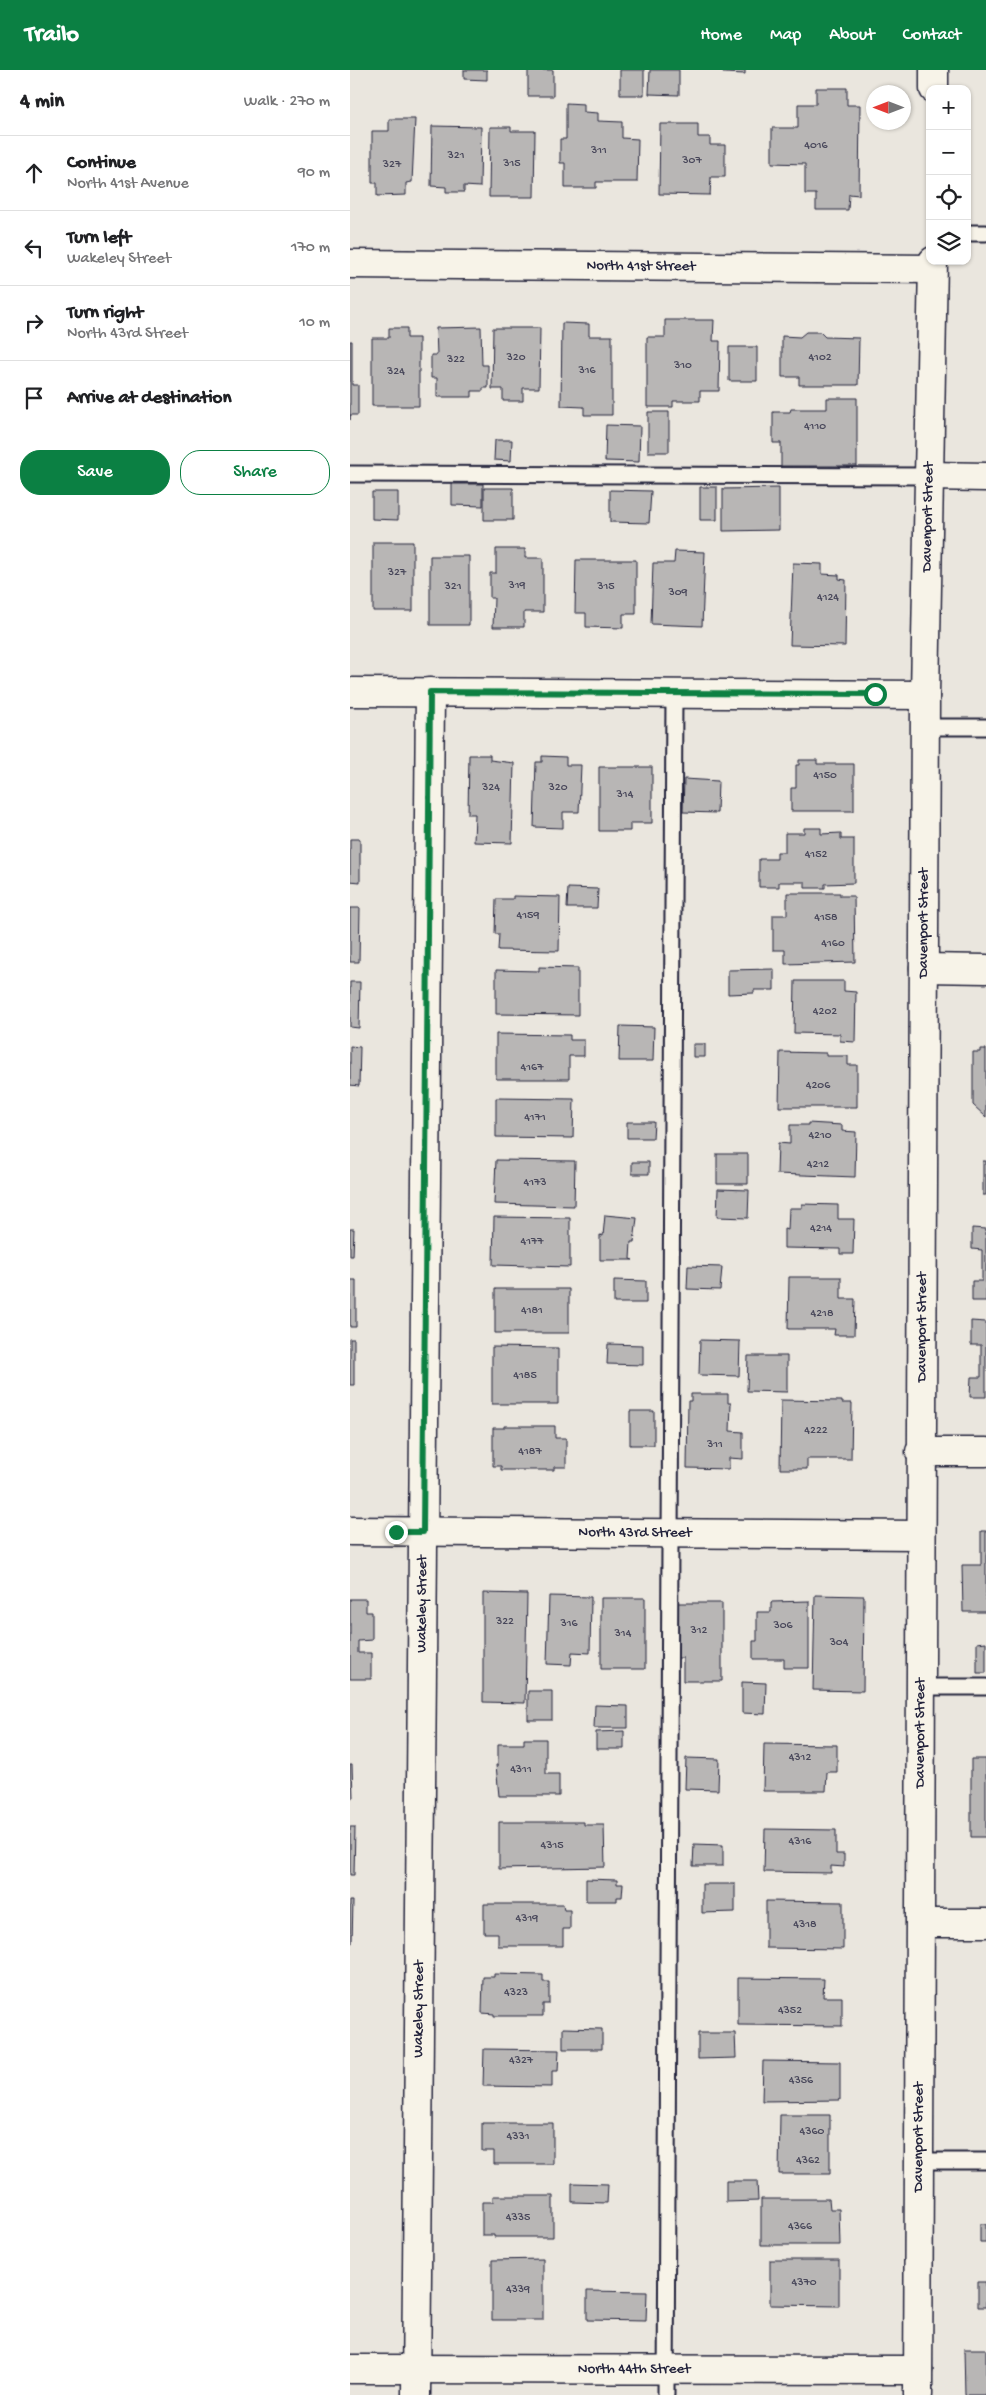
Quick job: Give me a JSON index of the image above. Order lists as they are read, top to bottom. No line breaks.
{"streets":{"street":["North 41st Street","Davenport Street","North 43rd Street","Wakeley Street","North 44th Street"]},"crossings":[["Davenport Street","North 43rd Street"],["Davenport Street","North 44th Street"],["North 43rd Street","Wakeley Street"],["Wakeley Street","North 44th Street"]],"house_numbers":["4016","311","321","307","315","327","320","4102","322","310","316","324","4110","327","319","321","315","309","4124","4150","324","320","314","4152","4159","4158","4160","4202","4167","4206","4171","4210","4212","4173","4214","4177","4181","4218","4185","4222","311","4187","322","316","306","312","314","304","4312","4311","4316","4315","4319","4318","4323","4352","4327","4356","4360","4331","4362","4335","4366","4370","4339"],"north":"left","page":{"header":"Trailo","nav":["Home","Map","About","Contact"],"heading":["4 min","Walk · 270 m"],"map_buttons":["+","−"],"list":[["Continue","North 41st Avenue","90 m"],["Turn left","Wakeley Street","170 m"],["Turn right","North 43rd Street","10 m"],"Arrive at destination"],"buttons":["Save","Share"]}}
